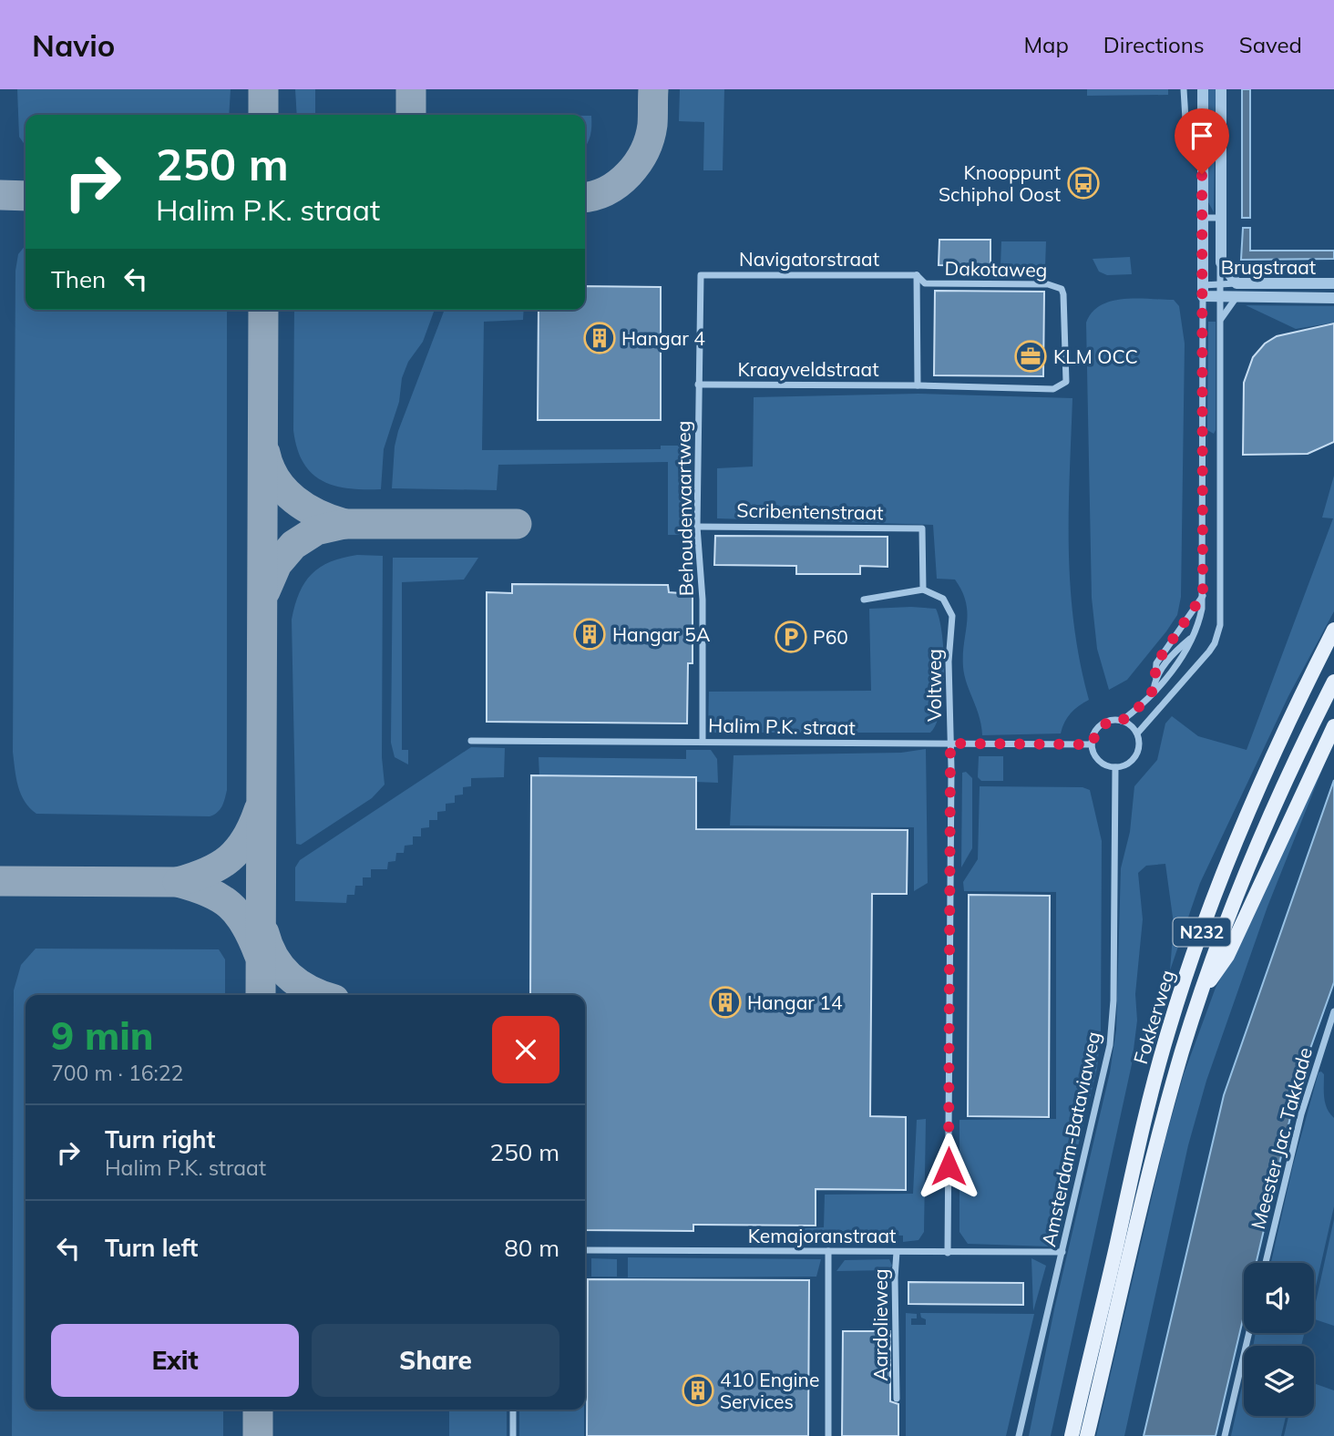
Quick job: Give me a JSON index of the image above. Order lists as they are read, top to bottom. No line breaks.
{"streets":{"main road":["N232","Fokkerweg"],"street":["Navigatorstraat","Brugstraat","Dakotaweg","Kraayveldstraat","Behoudenvaartweg","Scribentenstraat","Voltweg","Halim P.K. straat","Meester Jac. Takkade","Amsterdam-Bataviaweg","Kemajoranstraat","Aardolieweg"]},"crossings":[["Navigatorstraat","Dakotaweg"],["Navigatorstraat","Behoudenvaartweg"],["Dakotaweg","Kraayveldstraat"],["Kraayveldstraat","Behoudenvaartweg"],["Behoudenvaartweg","Scribentenstraat"],["Behoudenvaartweg","Halim P.K. straat"],["Scribentenstraat","Voltweg"],["Voltweg","Halim P.K. straat"],["Voltweg","Kemajoranstraat"],["Halim P.K. straat","Amsterdam-Bataviaweg"],["N232","Fokkerweg"],["Amsterdam-Bataviaweg","Kemajoranstraat"],["Kemajoranstraat","Aardolieweg"]],"places":{"bus stop":["Knooppunt Schiphol Oost"],"building":["Hangar 4","Hangar 5A","Hangar 14","410 Engine Services"],"office":["KLM OCC"],"parking":["P60"]},"page":{"header":"Navio","nav":["Map","Directions","Saved"],"turn":["250 m","Halim P.K. straat"],"then":"Then","heading":["9 min","700 m · 16:22"],"list":[{"name":"Turn right","note":"Halim P.K. straat","value":"250 m"},{"name":"Turn left","value":"80 m"}],"buttons":["Exit","Share"]}}
